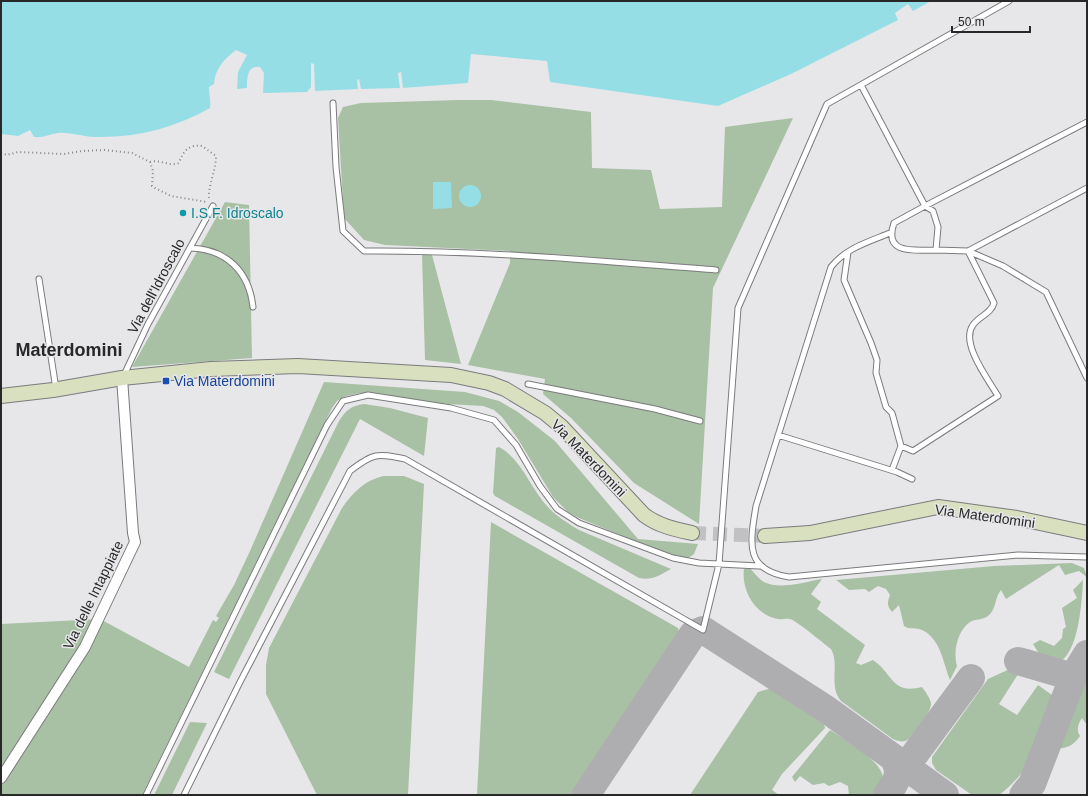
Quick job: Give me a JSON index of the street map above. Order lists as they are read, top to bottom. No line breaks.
{"streets":{"street":["Via Materdomini","Via delle Intappiate"],"lane":["Via dell'Idroscalo"]},"crossings":[["Via dell'Idroscalo","Via Materdomini"],["Via dell'Idroscalo","Via delle Intappiate"],["Via Materdomini","Via delle Intappiate"]],"districts":["Materdomini"],"places":{"other":["I.S.F. Idroscalo"],"transit":["Via Materdomini"]},"scale_bar":"50 m"}
